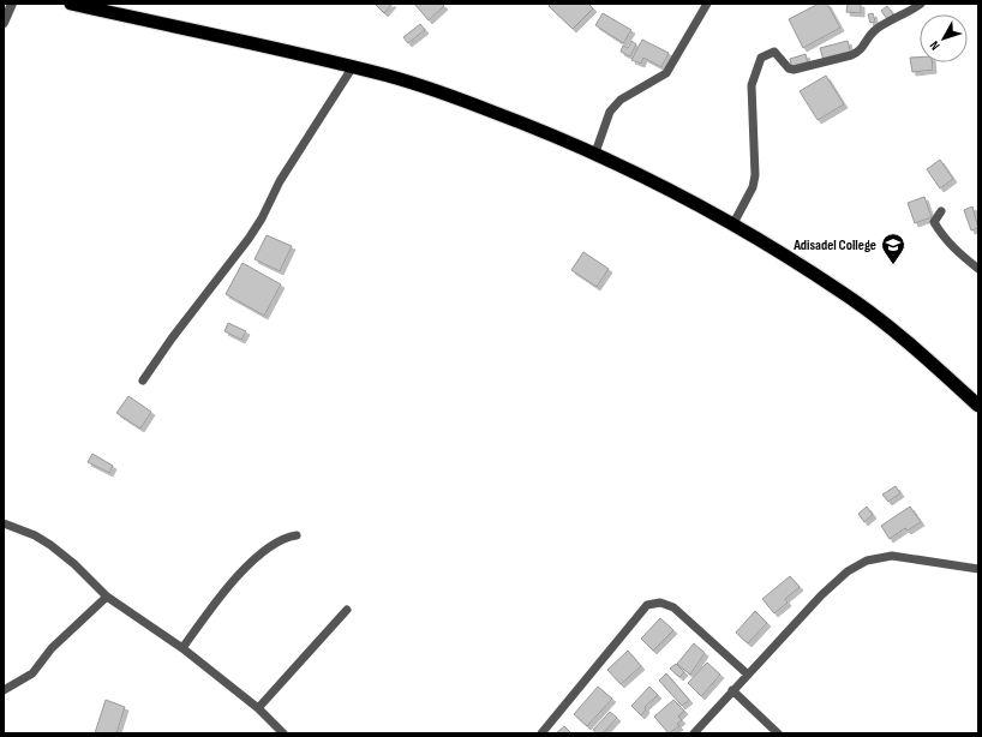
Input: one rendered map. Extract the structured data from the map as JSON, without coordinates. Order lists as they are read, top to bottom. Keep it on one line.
{"places":{"school or university":["Adisadel College"]},"north":"bottom left"}
